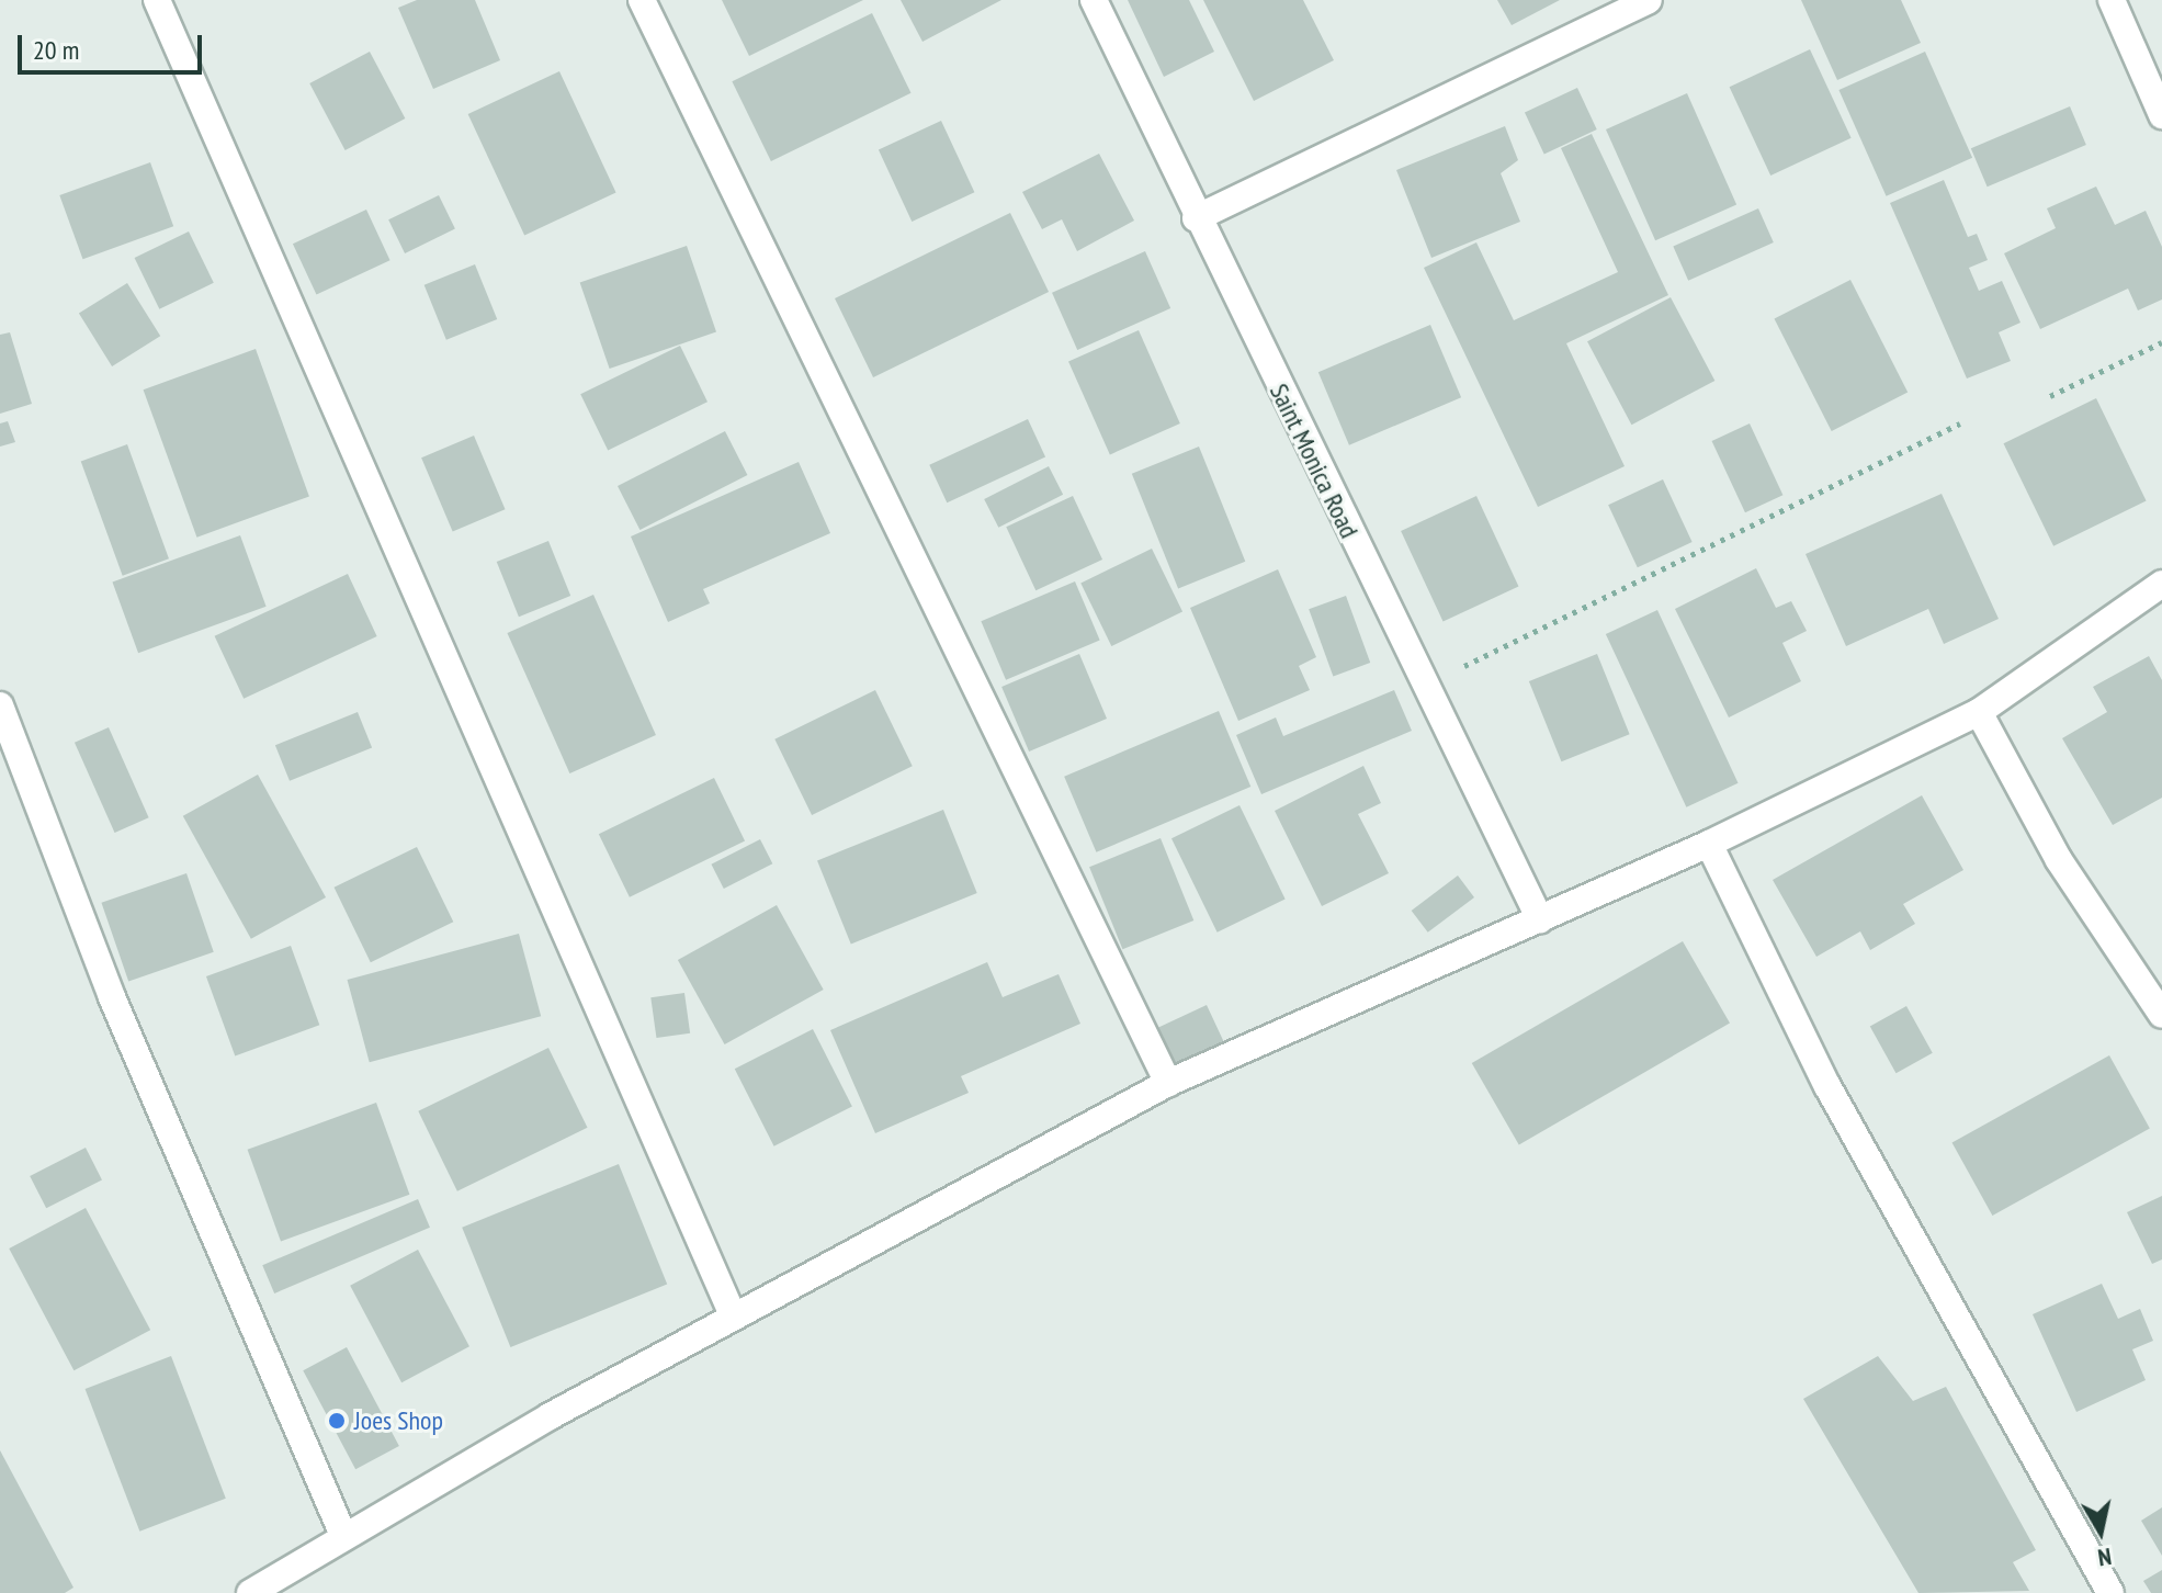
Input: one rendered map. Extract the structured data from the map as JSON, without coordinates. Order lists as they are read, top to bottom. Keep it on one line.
{"streets":{"street":["Saint Monica Road"]},"places":["Joes Shop"],"scale_bar":"20 m","north":"bottom"}
